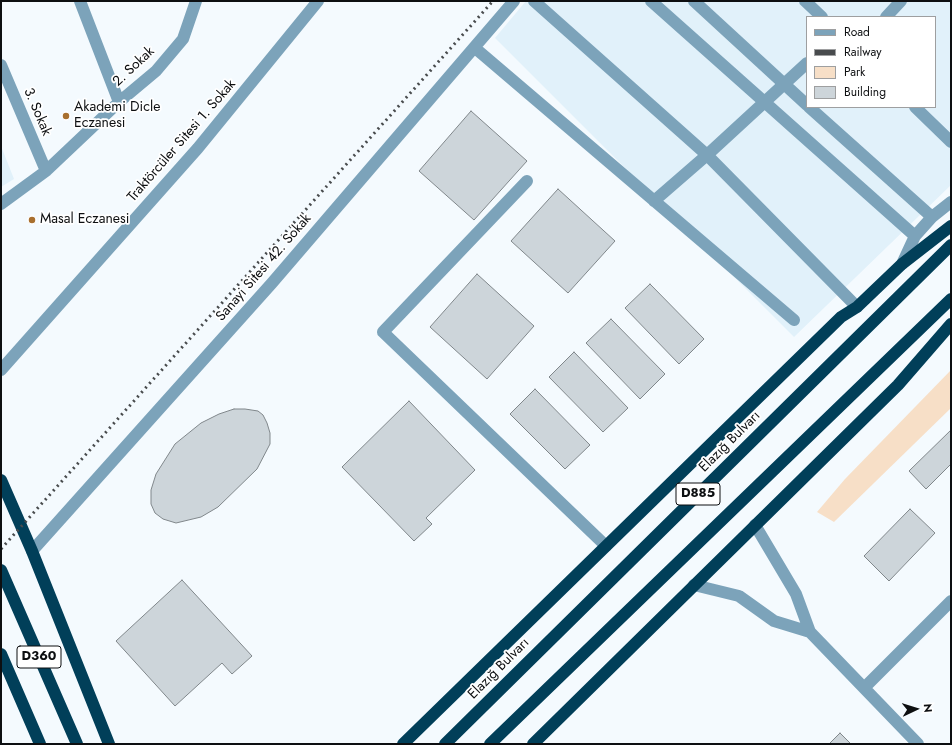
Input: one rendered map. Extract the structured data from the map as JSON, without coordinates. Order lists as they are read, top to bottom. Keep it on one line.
{"streets":{"highway":["Elazığ Bulvarı","D885","D360"],"street":["2. Sokak","3. Sokak","Traktörcüler Sitesi 1. Sokak","Sanayi Sitesi 42. Sokak"]},"crossings":[["2. Sokak","3. Sokak"]],"places":["Akademi Dicle Eczanesi","Masal Eczanesi"],"legend":["Road","Railway","Park","Building"],"north":"right"}
